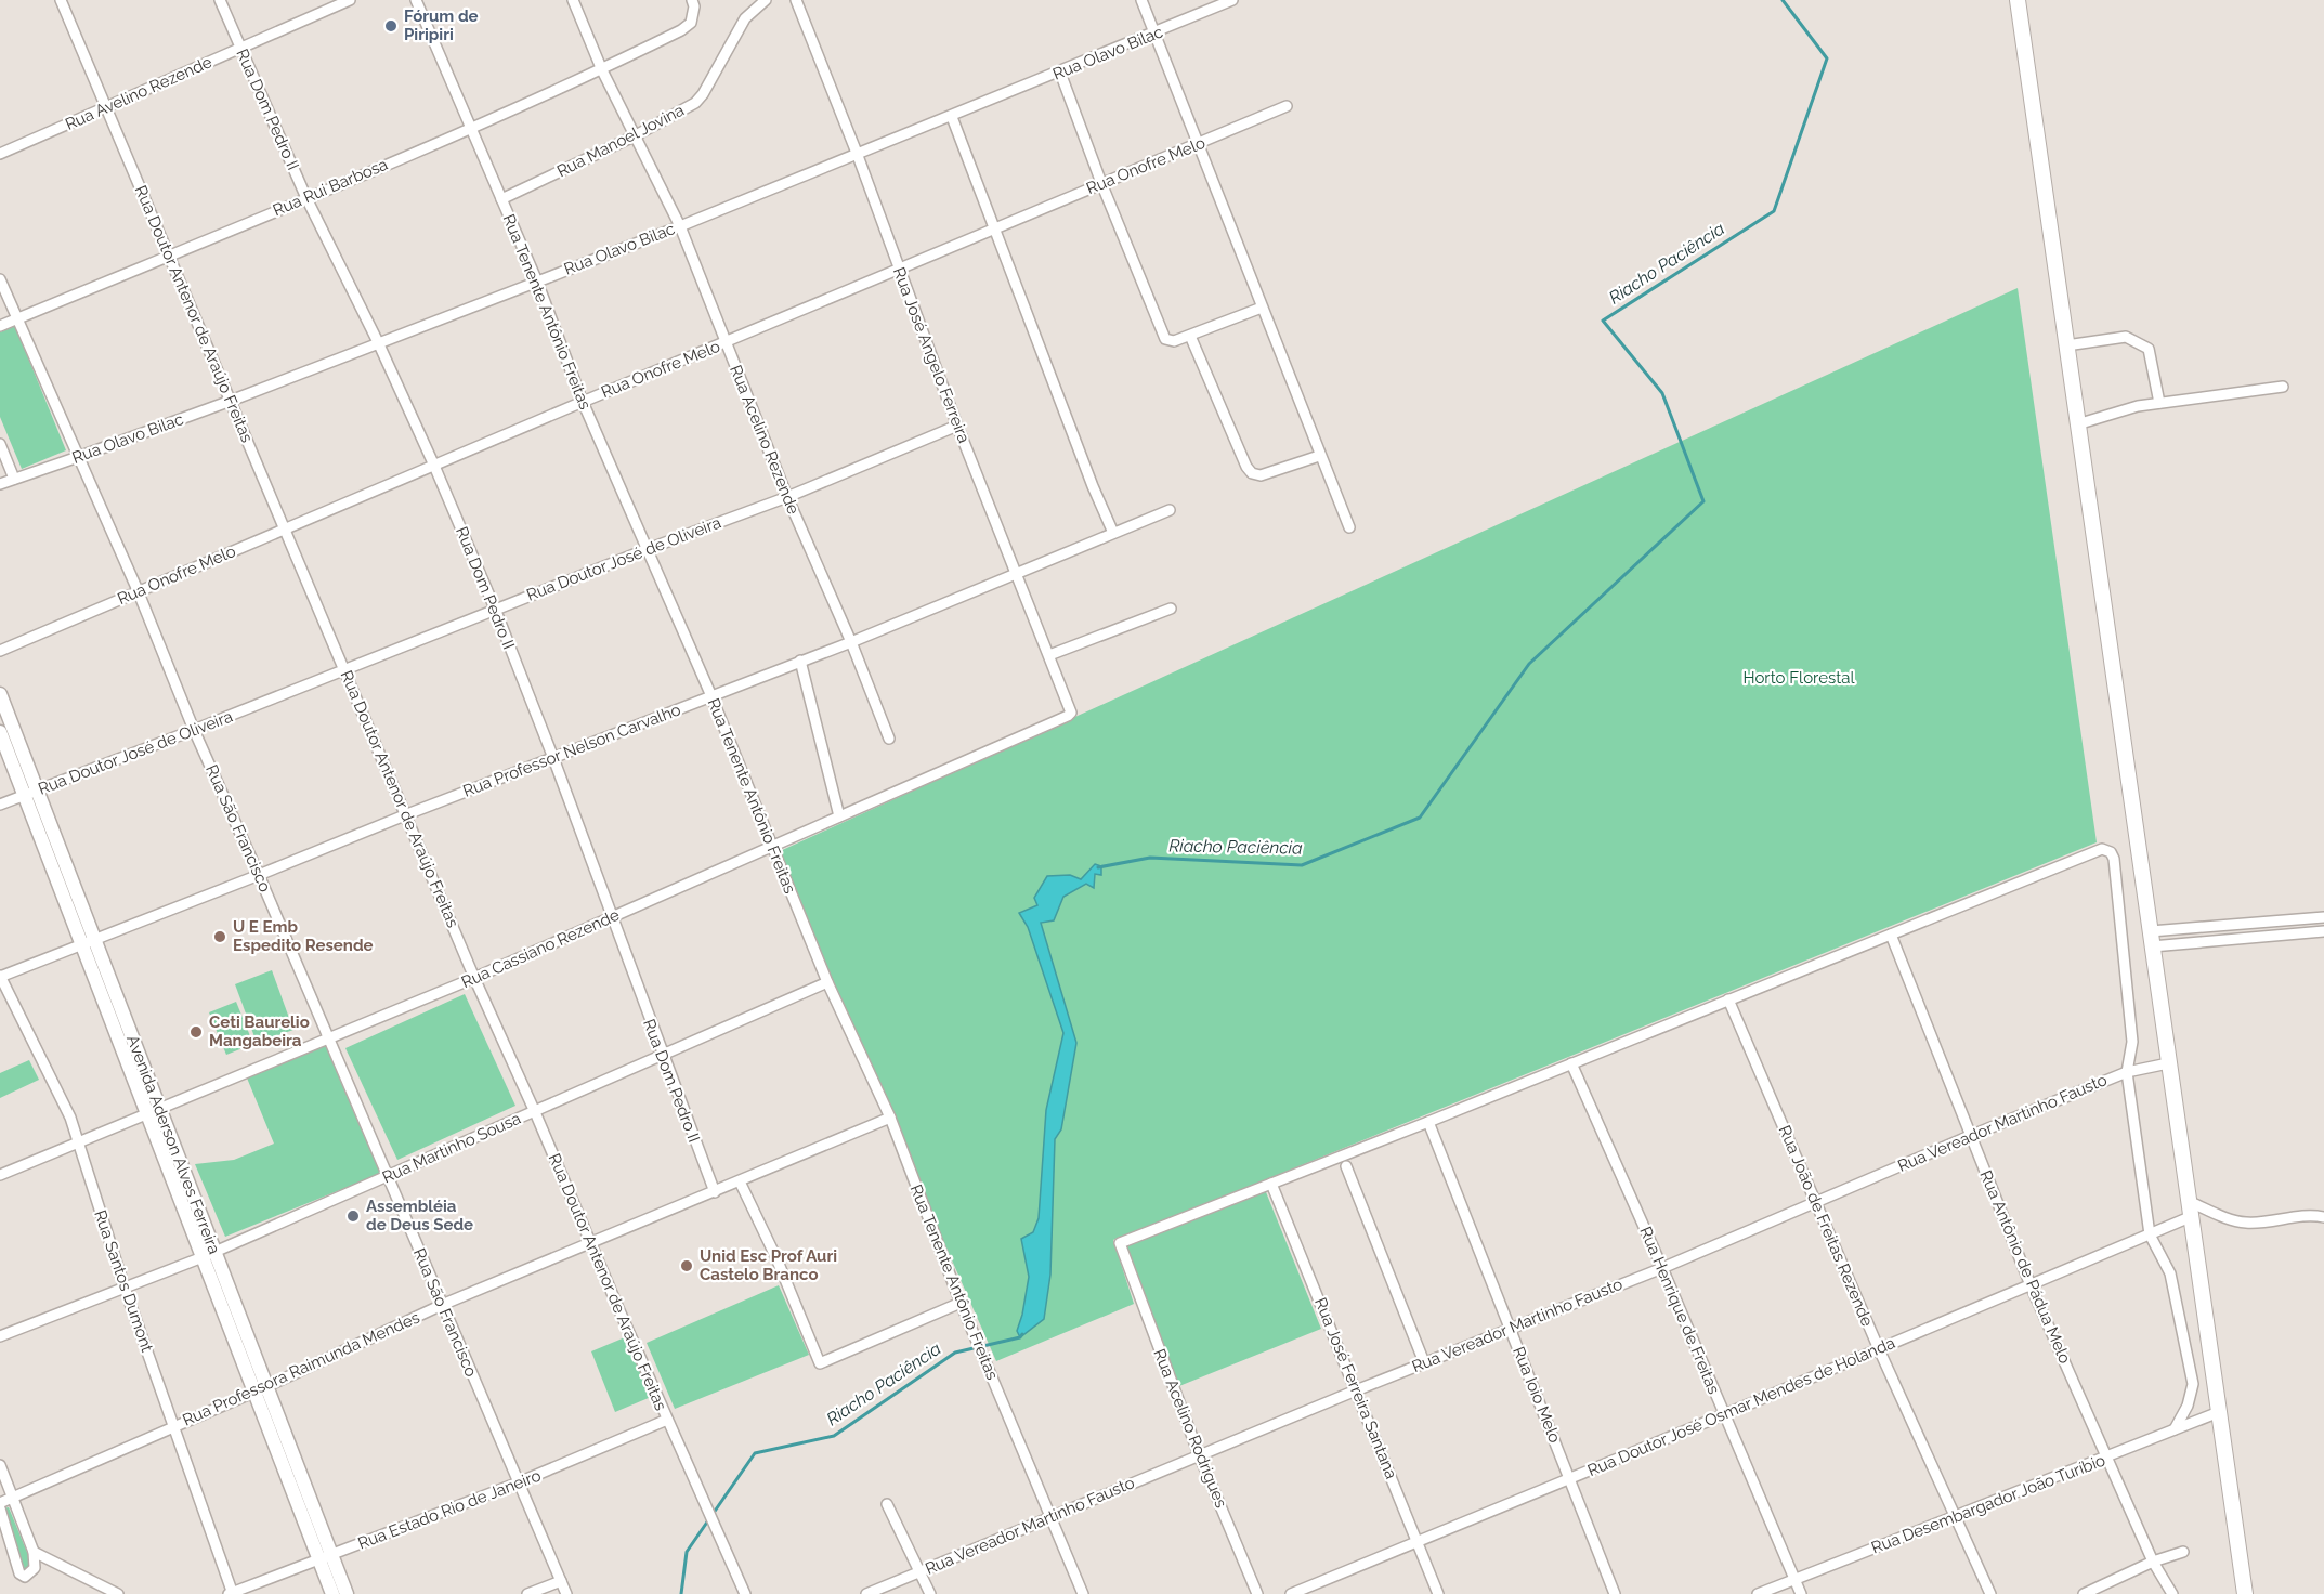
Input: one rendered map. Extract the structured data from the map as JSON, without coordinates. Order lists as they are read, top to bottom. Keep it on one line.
{"streets":{"main road":["Avenida Aderson Alves Ferreira"],"street":["Rua Olavo Bilac","Rua Avelino Rezende","Rua Dom Pedro II","Rua Manoel Jovina","Rua Onofre Melo","Rua Rui Barbosa","Rua Tenente Antônio Freitas","Rua Doutor Antenor de Araújo Freitas","Rua José Angelo Ferreira","Rua Acelino Rezende","Rua Doutor José de Oliveira","Rua Professor Nelson Carvalho","Rua São Francisco","Rua Cassiano Rezende","Rua Vereador Martinho Fausto","Rua Martinho Sousa","Rua João de Freitas Rezende","Rua Antônio de Pádua Melo","Rua Santos Dumont","Rua Henrique de Freitas","Rua Professora Raimunda Mendes","Rua José Ferreira Santana","Rua Ioio Melo","Rua Doutor José Osmar Mendes de Holanda","Rua Acelino Rodrigues","Rua Desembargador João Turíbio","Rua Estado Rio de Janeiro"]},"crossings":[["Rua Olavo Bilac","Rua Dom Pedro II"],["Rua Olavo Bilac","Rua Tenente Antônio Freitas"],["Rua Olavo Bilac","Rua Doutor Antenor de Araújo Freitas"],["Rua Olavo Bilac","Rua José Angelo Ferreira"],["Rua Olavo Bilac","Rua Acelino Rezende"],["Rua Olavo Bilac","Rua São Francisco"],["Rua Avelino Rezende","Rua Dom Pedro II"],["Rua Avelino Rezende","Rua Doutor Antenor de Araújo Freitas"],["Rua Dom Pedro II","Rua Onofre Melo"],["Rua Dom Pedro II","Rua Rui Barbosa"],["Rua Dom Pedro II","Rua Doutor José de Oliveira"],["Rua Dom Pedro II","Rua Professor Nelson Carvalho"],["Rua Dom Pedro II","Rua Cassiano Rezende"],["Rua Dom Pedro II","Rua Martinho Sousa"],["Rua Dom Pedro II","Rua Professora Raimunda Mendes"],["Rua Manoel Jovina","Rua Tenente Antônio Freitas"],["Rua Manoel Jovina","Rua Acelino Rezende"],["Rua Onofre Melo","Rua Tenente Antônio Freitas"],["Rua Onofre Melo","Rua Doutor Antenor de Araújo Freitas"],["Rua Onofre Melo","Rua José Angelo Ferreira"],["Rua Onofre Melo","Rua Acelino Rezende"],["Rua Onofre Melo","Rua São Francisco"],["Rua Rui Barbosa","Rua Tenente Antônio Freitas"],["Rua Rui Barbosa","Rua Doutor Antenor de Araújo Freitas"],["Rua Rui Barbosa","Rua Acelino Rezende"],["Rua Rui Barbosa","Rua São Francisco"],["Rua Tenente Antônio Freitas","Rua Doutor José de Oliveira"],["Rua Tenente Antônio Freitas","Rua Professor Nelson Carvalho"],["Rua Tenente Antônio Freitas","Rua Cassiano Rezende"],["Rua Tenente Antônio Freitas","Rua Vereador Martinho Fausto"],["Rua Tenente Antônio Freitas","Rua Martinho Sousa"],["Rua Tenente Antônio Freitas","Rua Professora Raimunda Mendes"],["Rua Doutor Antenor de Araújo Freitas","Rua Doutor José de Oliveira"],["Rua Doutor Antenor de Araújo Freitas","Rua Professor Nelson Carvalho"],["Rua Doutor Antenor de Araújo Freitas","Rua Cassiano Rezende"],["Rua Doutor Antenor de Araújo Freitas","Rua Martinho Sousa"],["Rua Doutor Antenor de Araújo Freitas","Rua Professora Raimunda Mendes"],["Rua Doutor Antenor de Araújo Freitas","Rua Estado Rio de Janeiro"],["Rua José Angelo Ferreira","Rua Doutor José de Oliveira"],["Rua José Angelo Ferreira","Rua Professor Nelson Carvalho"],["Rua José Angelo Ferreira","Rua Cassiano Rezende"],["Rua Acelino Rezende","Rua Doutor José de Oliveira"],["Rua Acelino Rezende","Rua Professor Nelson Carvalho"],["Rua Doutor José de Oliveira","Rua São Francisco"],["Rua Doutor José de Oliveira","Avenida Aderson Alves Ferreira"],["Rua Professor Nelson Carvalho","Rua São Francisco"],["Rua Professor Nelson Carvalho","Avenida Aderson Alves Ferreira"],["Rua Professor Nelson Carvalho","Rua Santos Dumont"],["Rua São Francisco","Rua Cassiano Rezende"],["Rua São Francisco","Rua Martinho Sousa"],["Rua São Francisco","Rua Professora Raimunda Mendes"],["Rua São Francisco","Rua Estado Rio de Janeiro"],["Rua Cassiano Rezende","Avenida Aderson Alves Ferreira"],["Rua Cassiano Rezende","Rua Santos Dumont"],["Rua Vereador Martinho Fausto","Rua João de Freitas Rezende"],["Rua Vereador Martinho Fausto","Rua Antônio de Pádua Melo"],["Rua Vereador Martinho Fausto","Rua Henrique de Freitas"],["Rua Vereador Martinho Fausto","Rua José Ferreira Santana"],["Rua Vereador Martinho Fausto","Rua Ioio Melo"],["Rua Vereador Martinho Fausto","Rua Acelino Rodrigues"],["Avenida Aderson Alves Ferreira","Rua Martinho Sousa"],["Avenida Aderson Alves Ferreira","Rua Professora Raimunda Mendes"],["Avenida Aderson Alves Ferreira","Rua Estado Rio de Janeiro"],["Rua Martinho Sousa","Rua Santos Dumont"],["Rua João de Freitas Rezende","Rua Doutor José Osmar Mendes de Holanda"],["Rua João de Freitas Rezende","Rua Desembargador João Turíbio"],["Rua Antônio de Pádua Melo","Rua Doutor José Osmar Mendes de Holanda"],["Rua Antônio de Pádua Melo","Rua Desembargador João Turíbio"],["Rua Santos Dumont","Rua Professora Raimunda Mendes"],["Rua Santos Dumont","Rua Estado Rio de Janeiro"],["Rua Henrique de Freitas","Rua Doutor José Osmar Mendes de Holanda"],["Rua Henrique de Freitas","Rua Desembargador João Turíbio"],["Rua José Ferreira Santana","Rua Doutor José Osmar Mendes de Holanda"],["Rua José Ferreira Santana","Rua Acelino Rodrigues"],["Rua Ioio Melo","Rua Doutor José Osmar Mendes de Holanda"]],"water":["Riacho Paciência"],"parks":["Horto Florestal"],"places":["Fórum de Piripiri","U E Emb Espedito Resende","Ceti Baurelio Mangabeira","Assembléia de Deus Sede","Unid Esc Prof Auri Castelo Branco"]}
